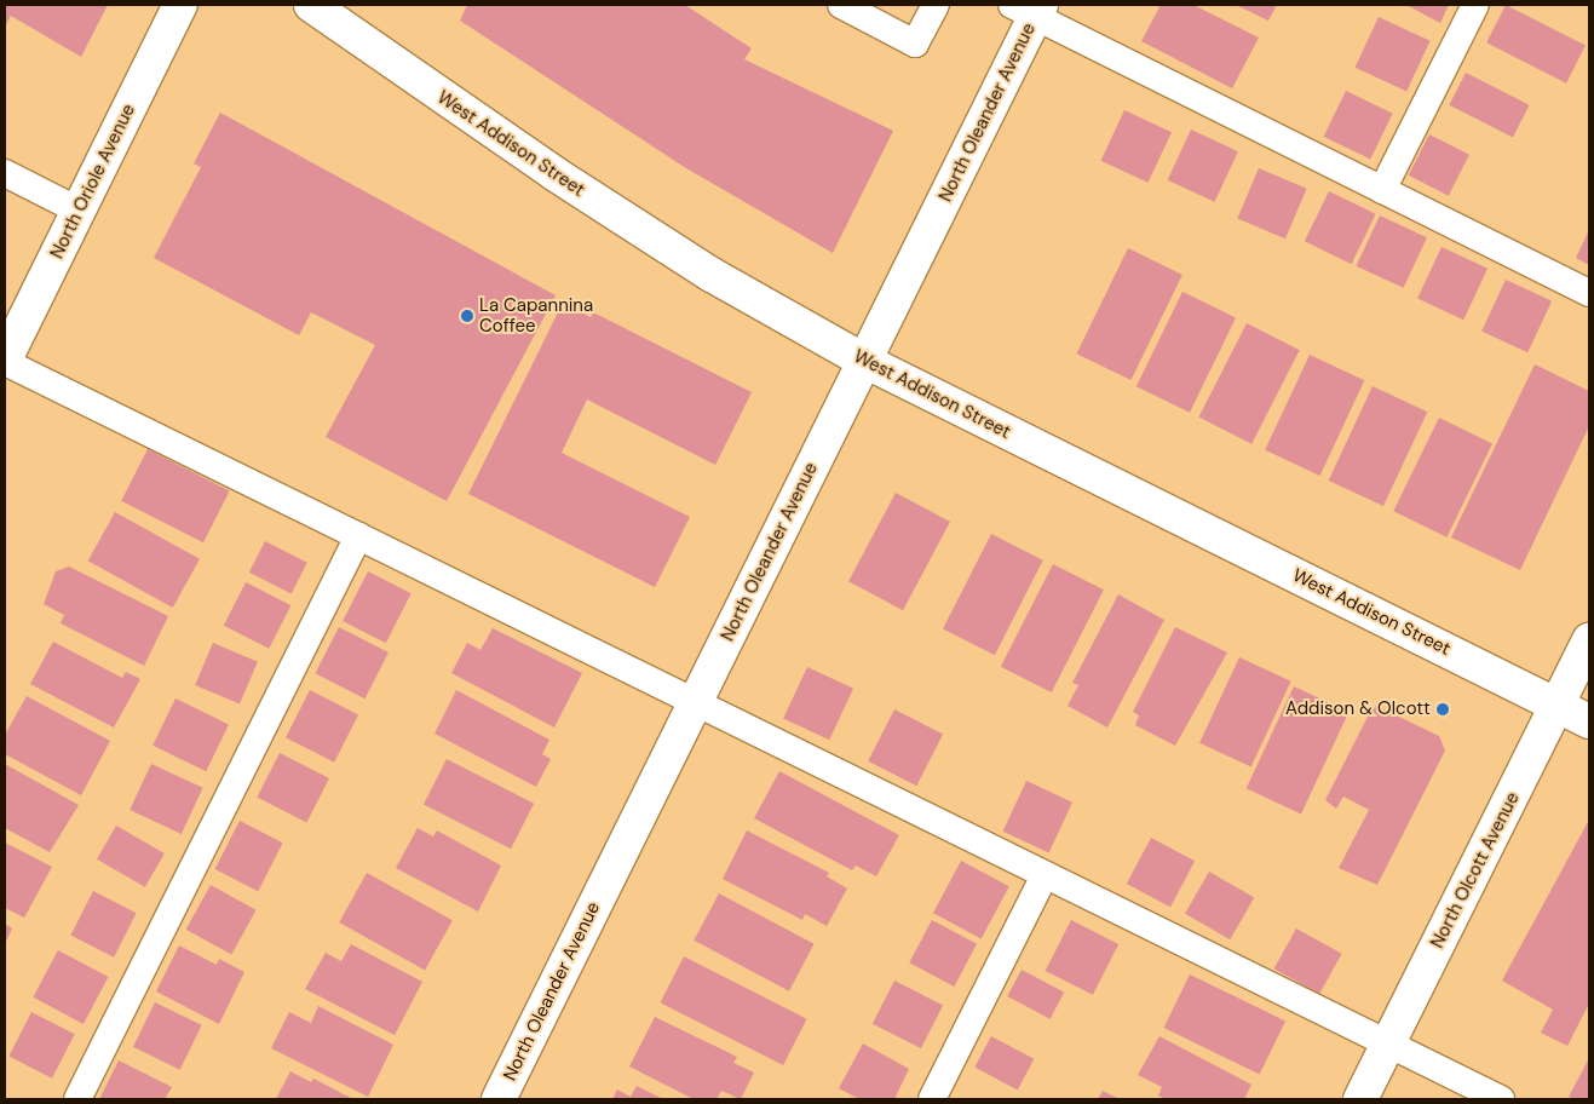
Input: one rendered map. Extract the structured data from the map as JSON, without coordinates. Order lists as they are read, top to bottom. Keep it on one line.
{"streets":{"street":["North Oleander Avenue","West Addison Street","North Oriole Avenue","North Olcott Avenue"]},"crossings":[["North Oleander Avenue","West Addison Street"],["West Addison Street","North Olcott Avenue"]],"places":["La Capannina Coffee","Addison & Olcott"]}
